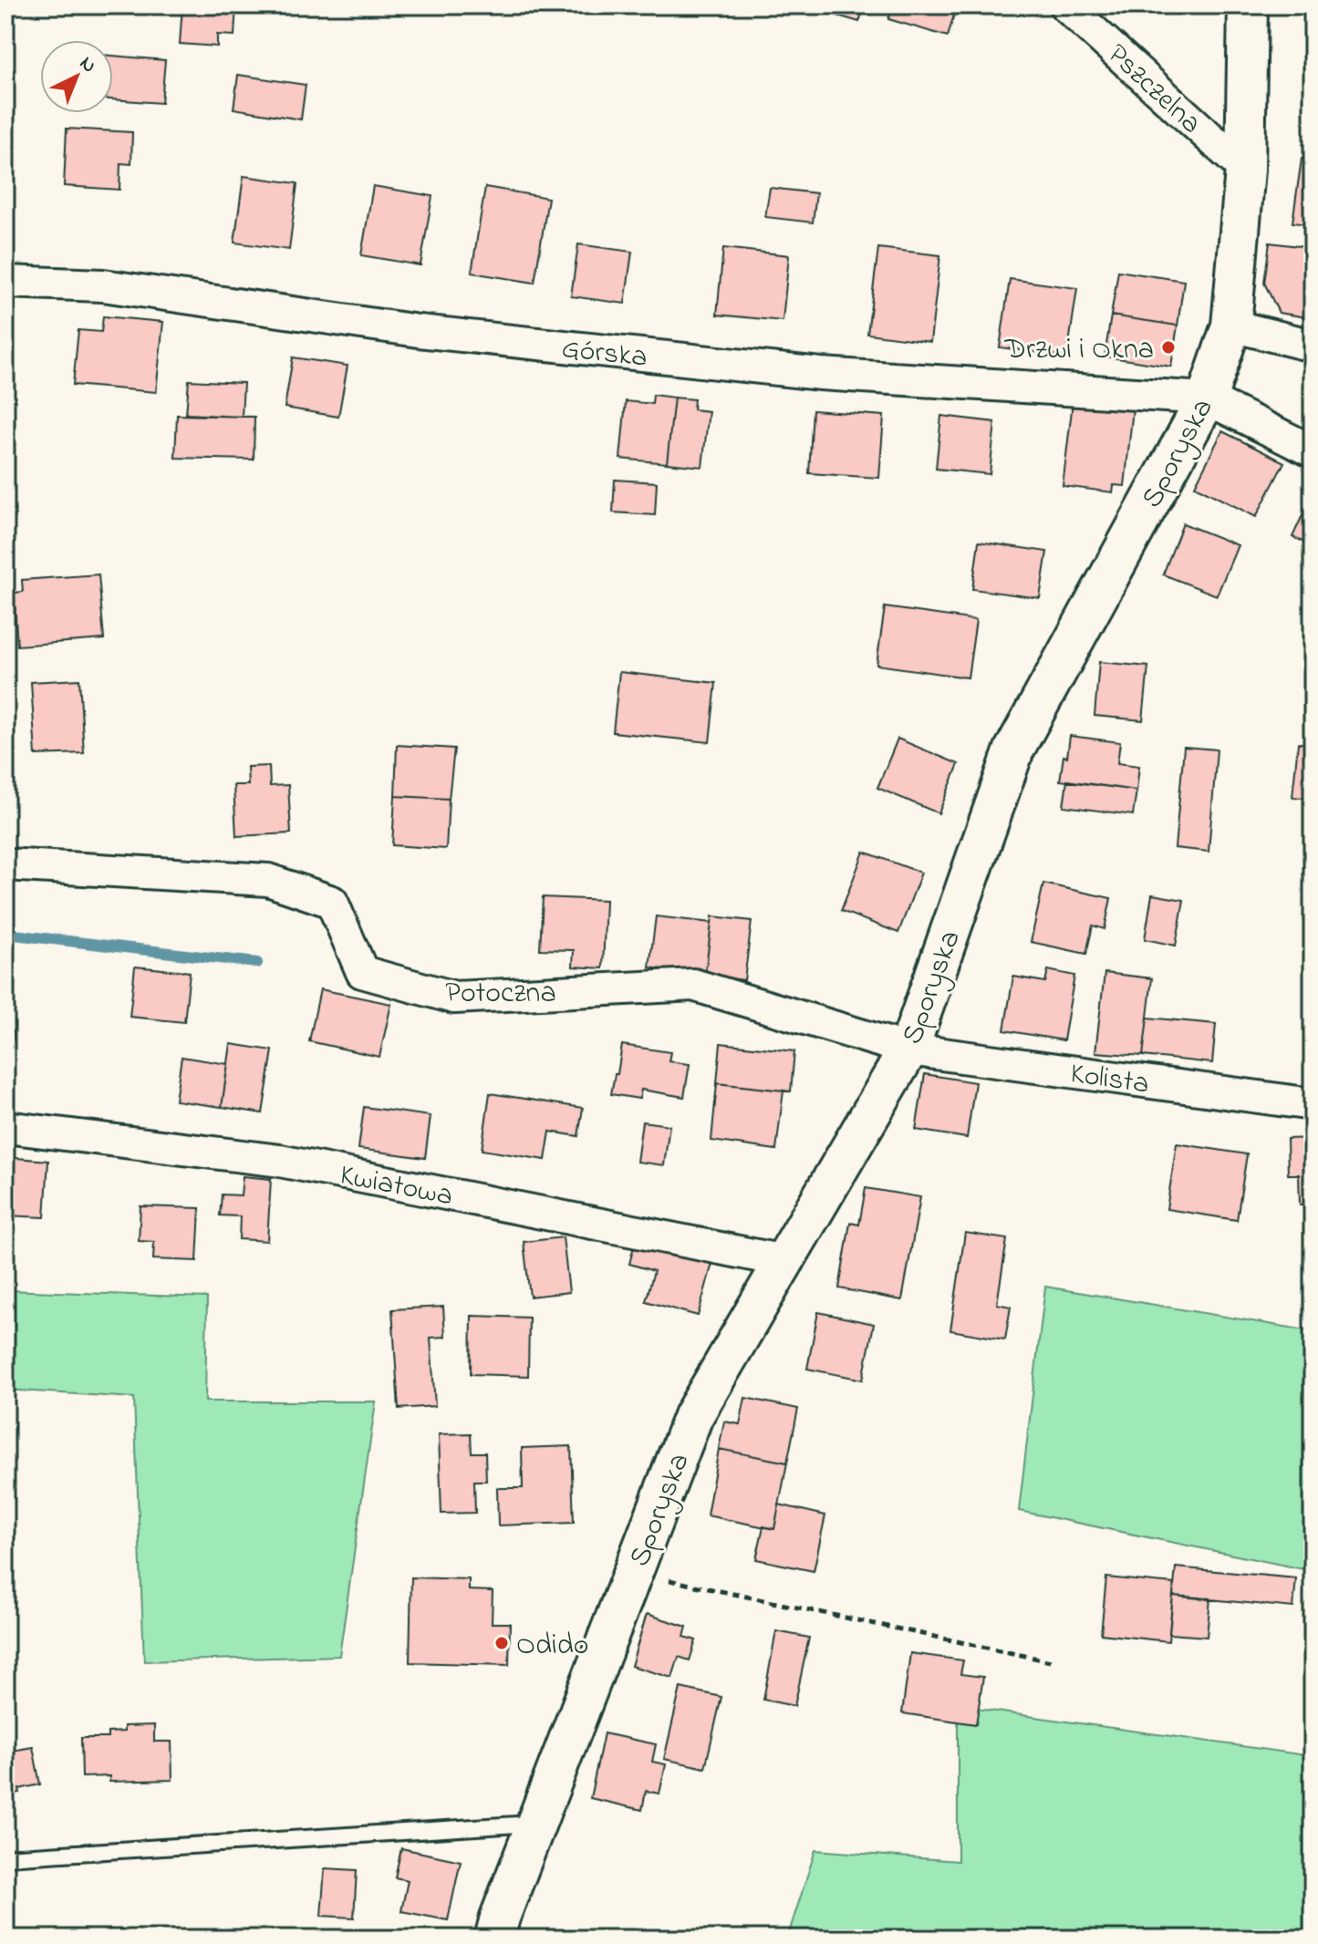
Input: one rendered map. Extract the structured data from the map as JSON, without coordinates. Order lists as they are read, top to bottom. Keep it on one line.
{"streets":{"street":["Pszczelna","Górska","Sporyska","Potoczna","Kolista","Kwiatowa"]},"crossings":[["Pszczelna","Sporyska"],["Górska","Sporyska"],["Sporyska","Potoczna"],["Sporyska","Kolista"],["Sporyska","Kwiatowa"],["Potoczna","Kolista"]],"places":["Drzwi i Okna","Odido"],"north":"top right"}
